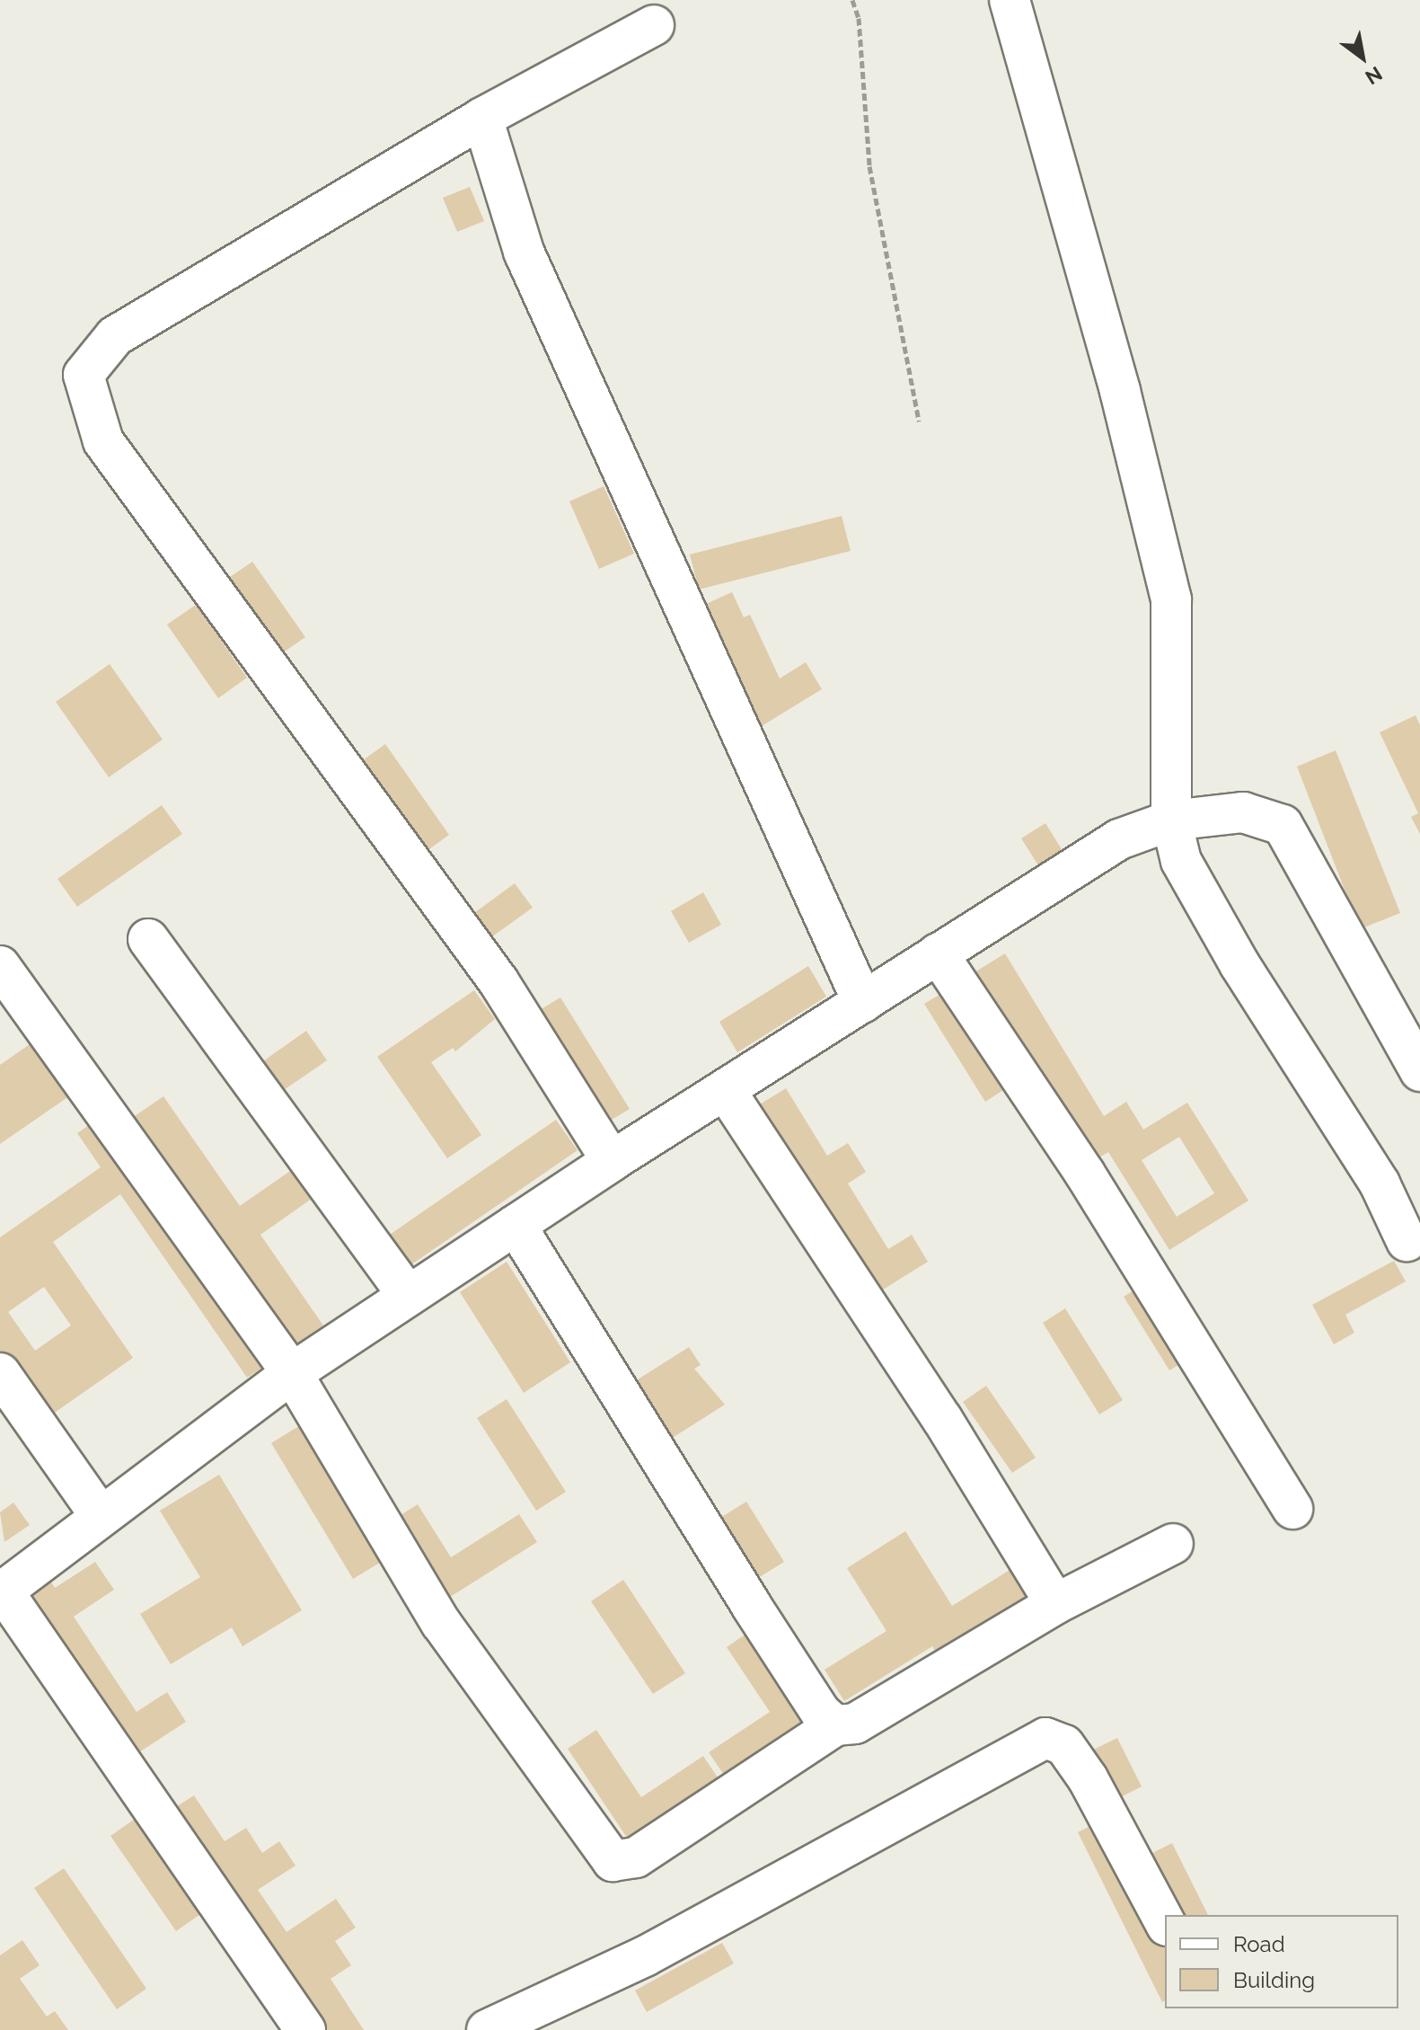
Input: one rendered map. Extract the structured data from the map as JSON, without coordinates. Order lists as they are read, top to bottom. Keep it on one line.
{"legend":["Road","Building"],"north":"bottom right"}
